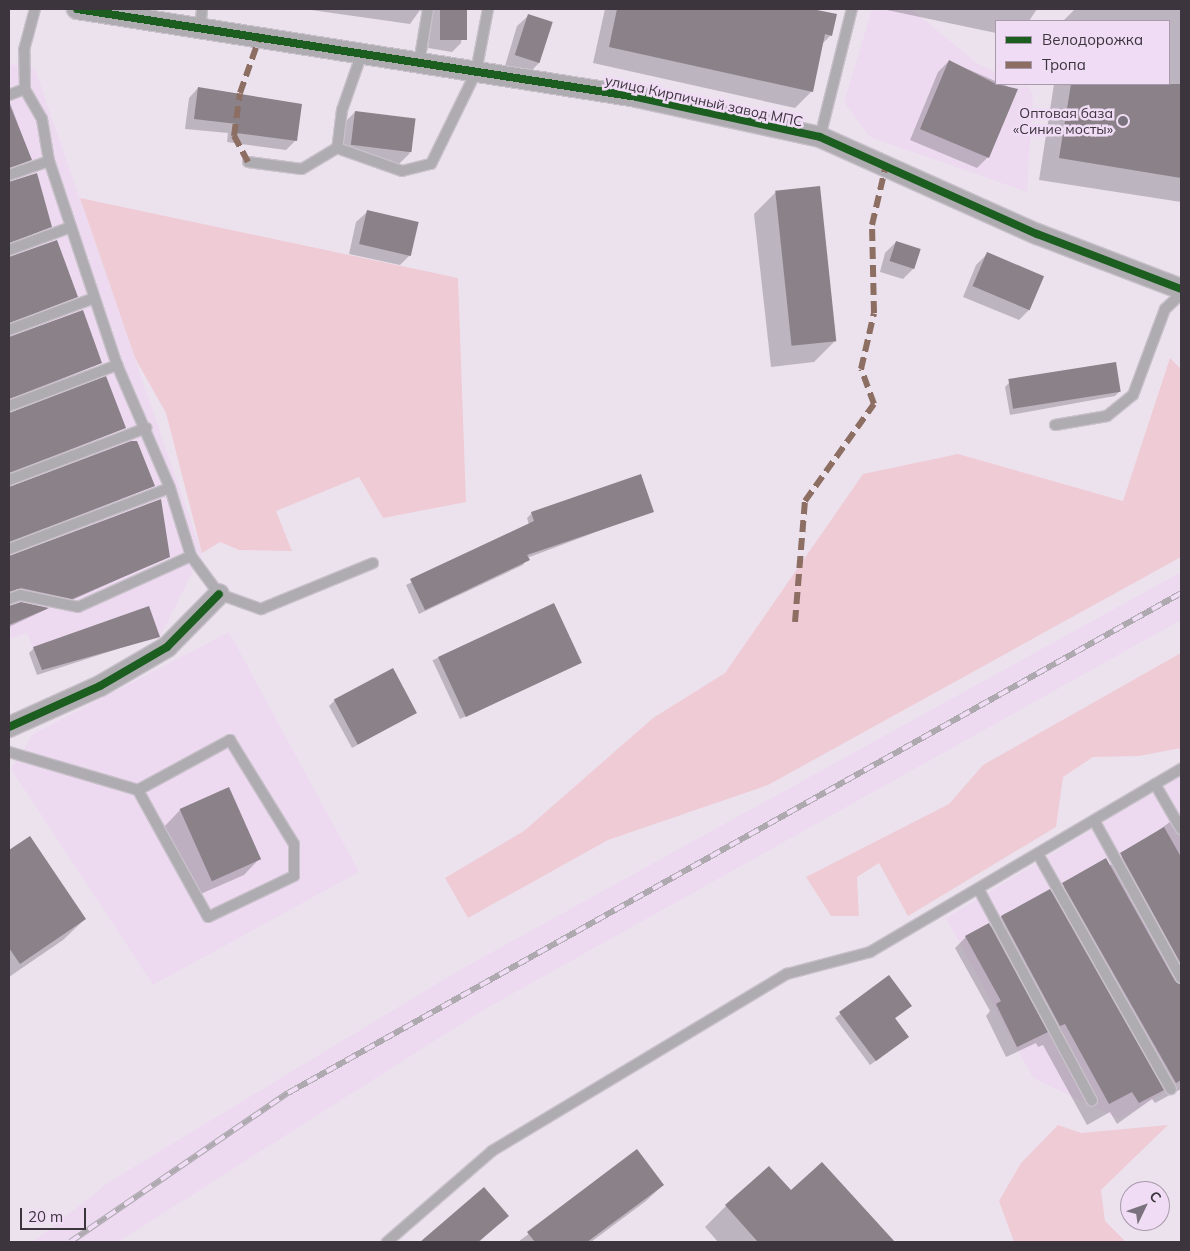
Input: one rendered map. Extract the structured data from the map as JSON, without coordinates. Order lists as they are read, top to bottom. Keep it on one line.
{"streets":{"street":["улица Кирпичный завод МПС"]},"places":["Оптовая база «Синие мосты»"],"legend":["Велодорожка","Тропа"],"scale_bar":"20 m","north":"top right"}
